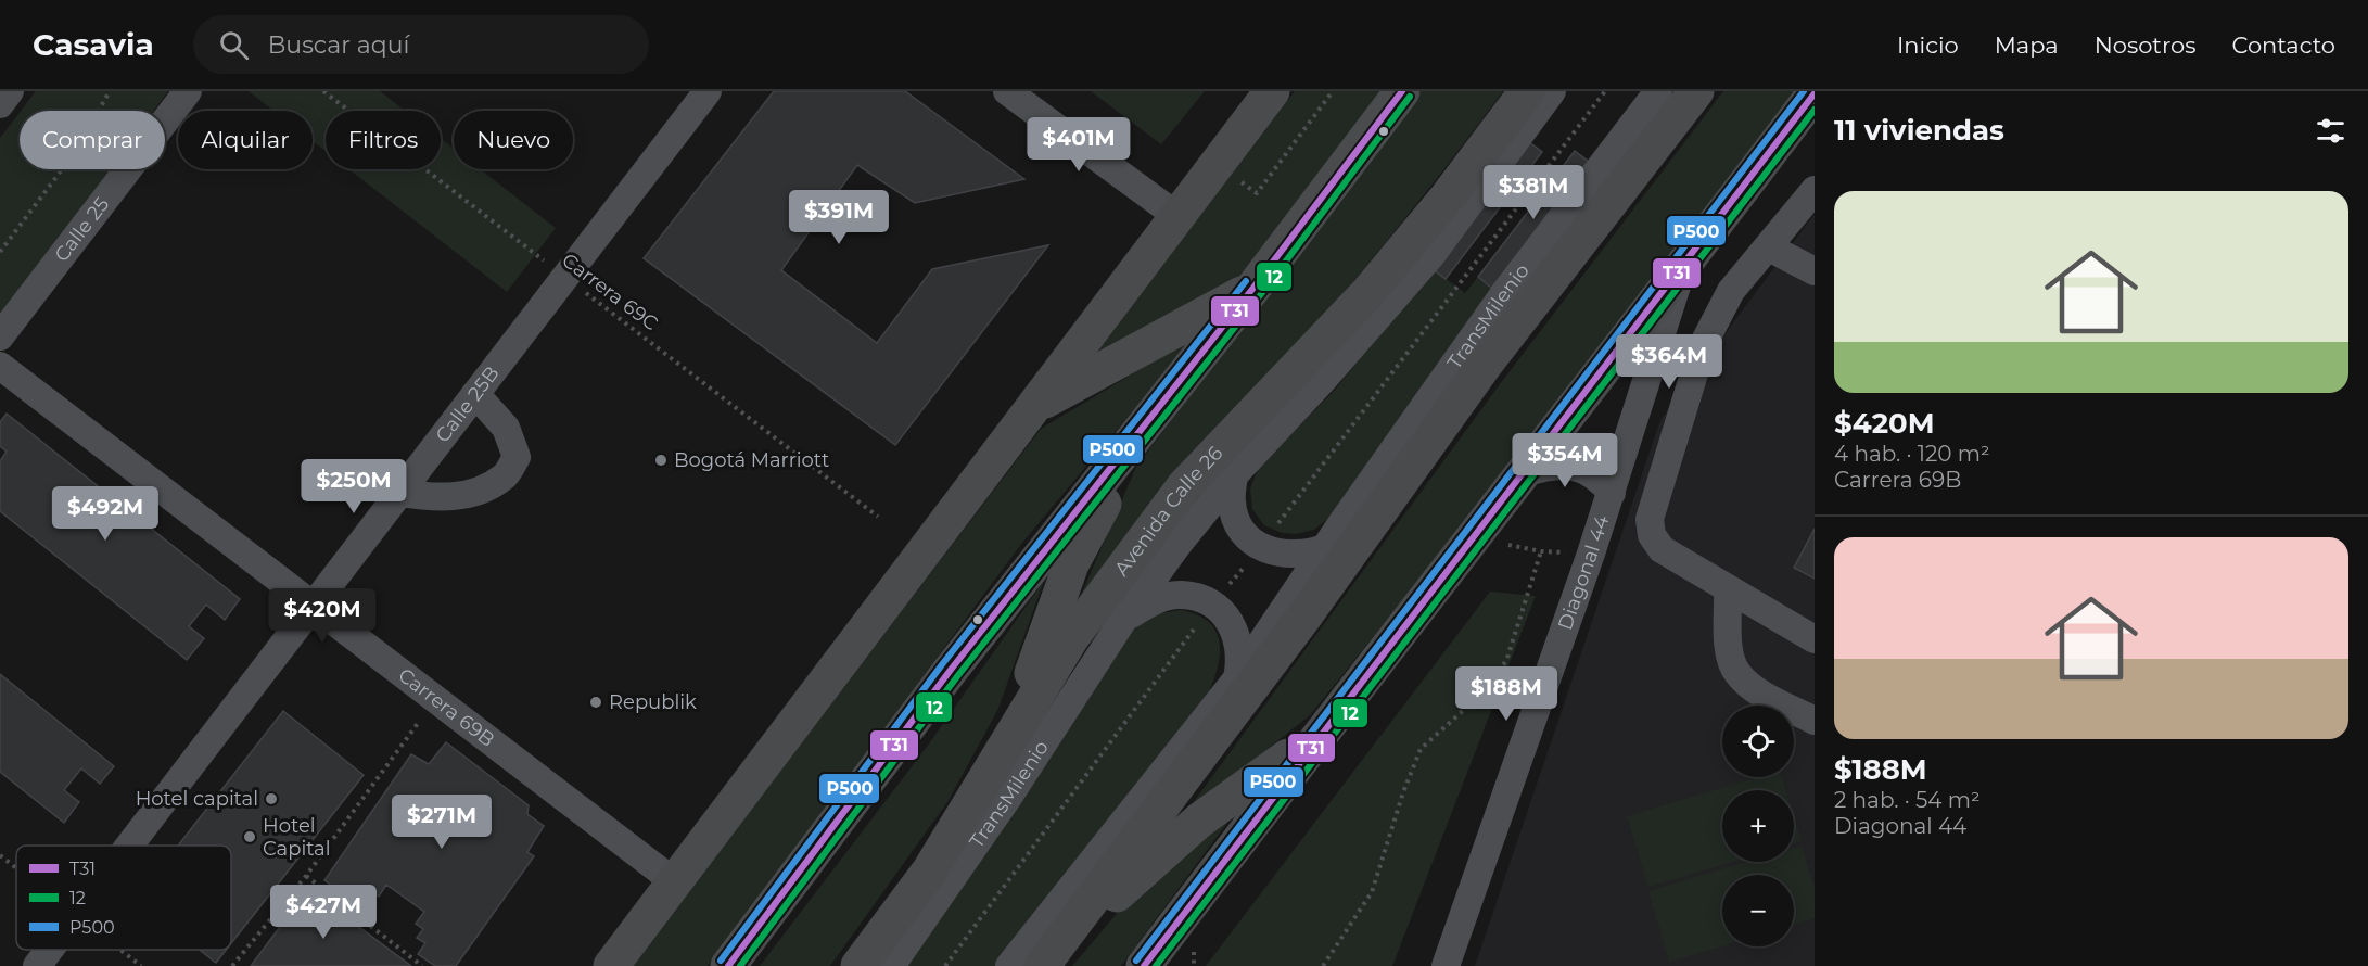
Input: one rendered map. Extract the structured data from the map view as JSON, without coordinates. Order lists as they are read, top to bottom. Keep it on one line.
{"streets":{"main road":["Avenida Calle 26"],"street":["Calle 25","TransMilenio","Calle 25B","Diagonal 44","Carrera 69B"],"path":["Carrera 69C"]},"crossings":[["Carrera 69C","Calle 25B"],["Calle 25B","Carrera 69B"]],"places":["Bogotá Marriott","Republik","Hotel capital","Hotel Capital"],"lines":["transit line T31","transit line P500","transit line 12"],"legend":["T31","12","P500"],"page":{"header":"Casavia","search":"Buscar aquí","nav":["Inicio","Mapa","Nosotros","Contacto"],"heading":"11 viviendas","chip":["Comprar","Alquilar","Filtros","Nuevo"],"price":["$401M","$381M","$391M","$364M","$354M","$250M","$492M","$420M","$188M","$271M","$427M"],"list":[{"name":"$420M","note":"4 hab. · 120 m² · Carrera 69B"},{"name":"$188M","note":"2 hab. · 54 m² · Diagonal 44"}],"map_buttons":["+","−"]}}
